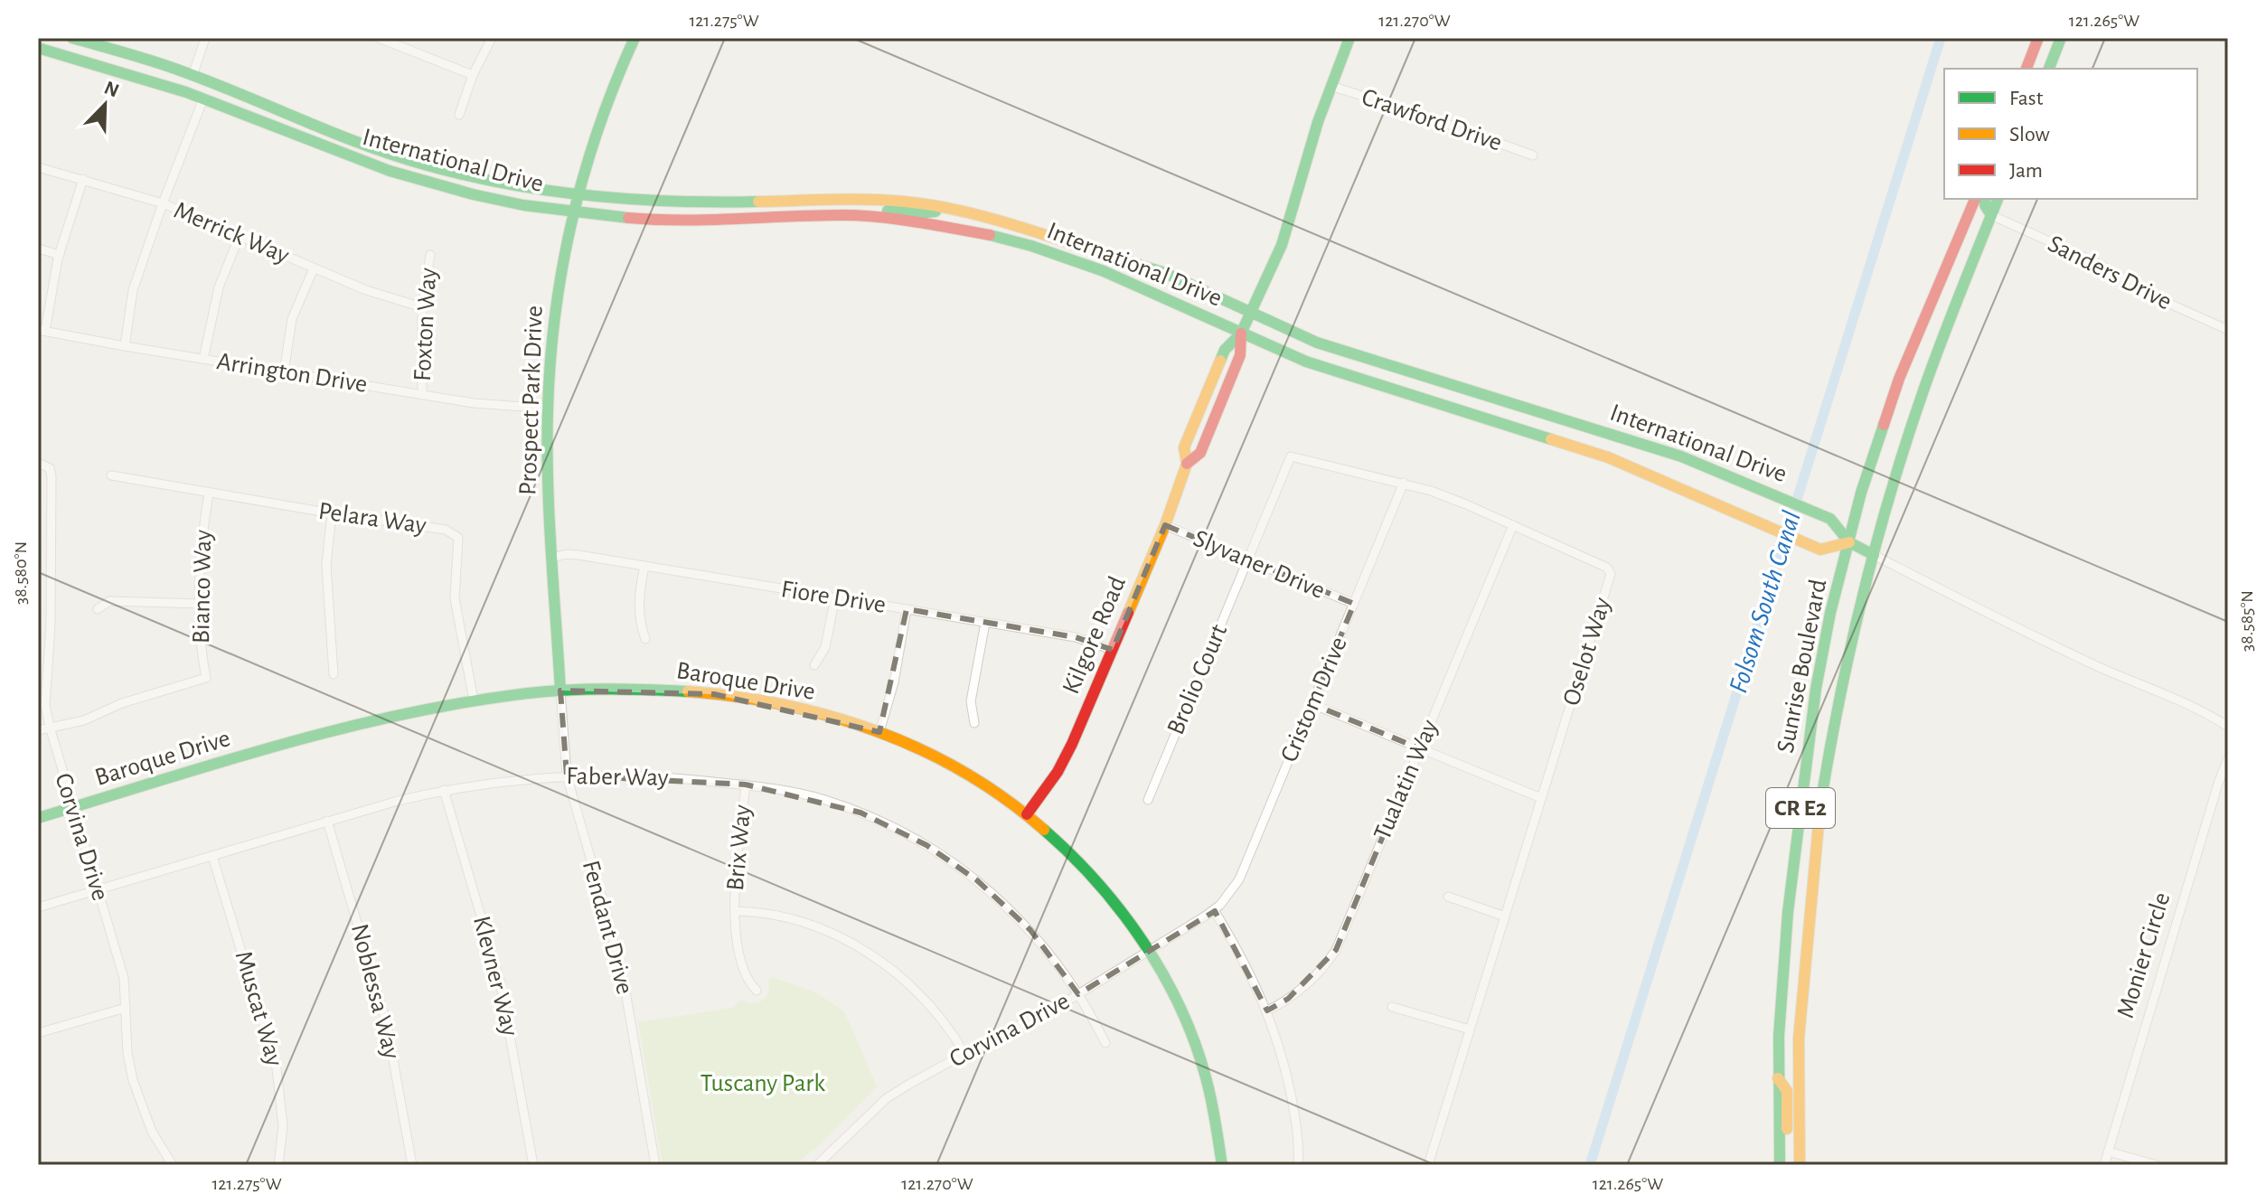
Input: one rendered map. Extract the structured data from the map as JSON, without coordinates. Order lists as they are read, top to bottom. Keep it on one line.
{"streets":{"main road":["International Drive","Prospect Park Drive","Kilgore Road","Sunrise Boulevard","Baroque Drive","CR E2"],"street":["Crawford Drive","Merrick Way","Sanders Drive","Foxton Way","Arrington Drive","Pelara Way","Slyvaner Drive","Bianco Way","Fiore Drive","Oselot Way","Brolio Court","Cristom Drive","Faber Way","Tualatin Way","Corvina Drive","Brix Way","Fendant Drive","Monier Circle","Klevner Way","Noblessa Way","Muscat Way"]},"crossings":[["Crawford Drive","Kilgore Road"],["International Drive","Prospect Park Drive"],["International Drive","Kilgore Road"],["International Drive","Sunrise Boulevard"],["Merrick Way","Foxton Way"],["Sanders Drive","Sunrise Boulevard"],["Foxton Way","Arrington Drive"],["Arrington Drive","Prospect Park Drive"],["Prospect Park Drive","Fiore Drive"],["Prospect Park Drive","Baroque Drive"],["Prospect Park Drive","Fendant Drive"],["Pelara Way","Bianco Way"],["Pelara Way","Baroque Drive"],["Slyvaner Drive","Kilgore Road"],["Slyvaner Drive","Oselot Way"],["Slyvaner Drive","Brolio Court"],["Slyvaner Drive","Cristom Drive"],["Bianco Way","Corvina Drive"],["Fiore Drive","Kilgore Road"],["Kilgore Road","Baroque Drive"],["Oselot Way","Brolio Court"],["Oselot Way","Cristom Drive"],["Oselot Way","Tualatin Way"],["Baroque Drive","Corvina Drive"],["Baroque Drive","Fendant Drive"],["Cristom Drive","Corvina Drive"],["Faber Way","Corvina Drive"],["Faber Way","Brix Way"],["Faber Way","Fendant Drive"],["Faber Way","Klevner Way"],["Faber Way","Noblessa Way"],["Faber Way","Muscat Way"]],"water":["Folsom South Canal"],"parks":["Tuscany Park"],"legend":["Fast","Slow","Jam"],"north":"top right","coordinates":["121.275°W","121.270°W","121.265°W","38.580°N","38.585°N"]}
